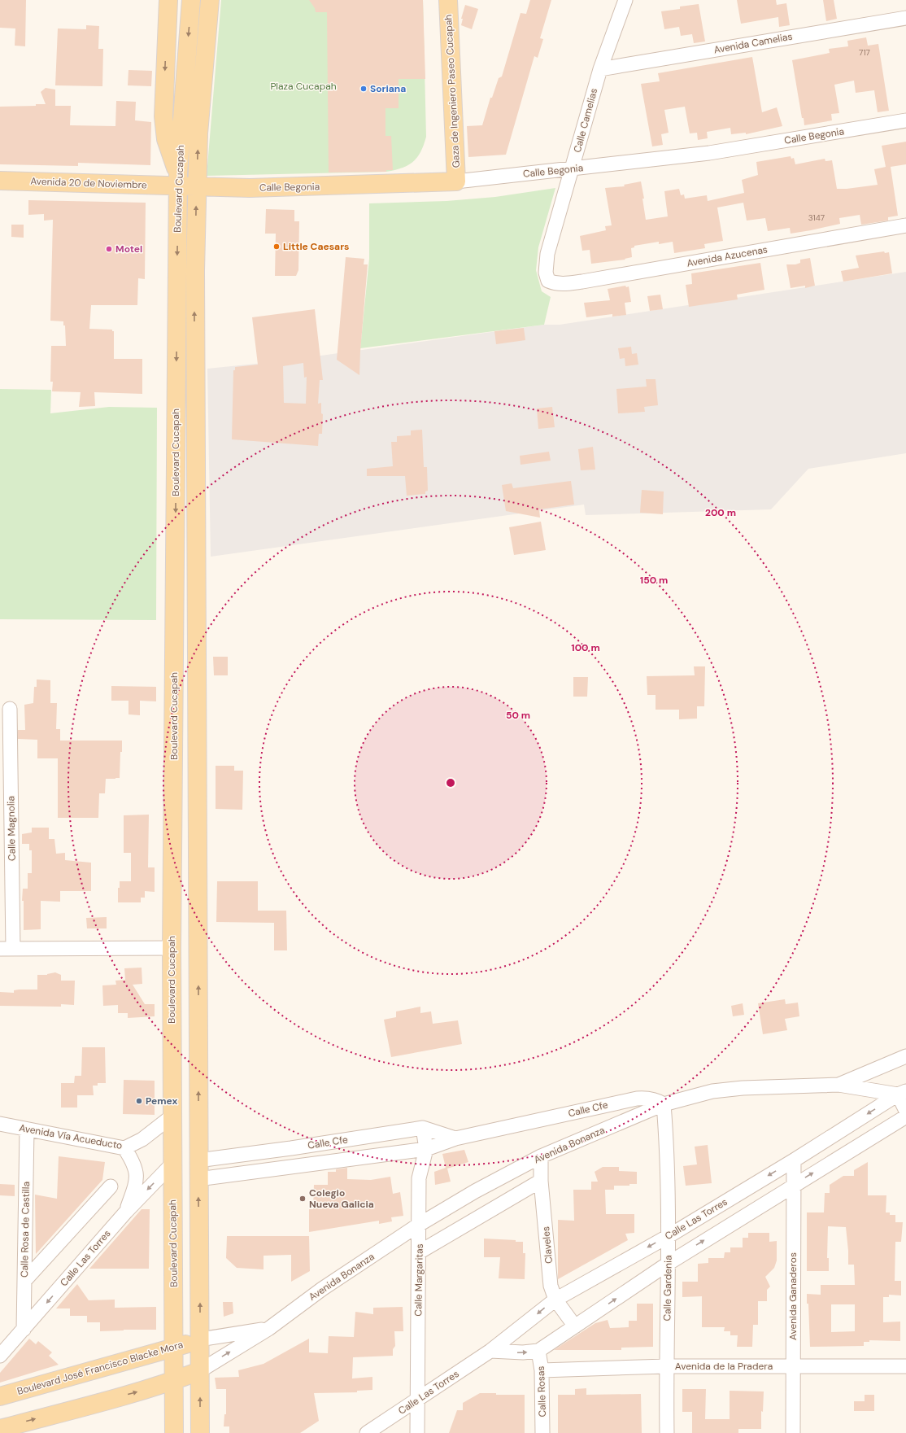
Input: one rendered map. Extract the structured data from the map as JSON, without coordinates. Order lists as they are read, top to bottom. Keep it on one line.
{"streets":{"main road":["Gaza de Ingeniero Paseo Cucapah","Calle Begonia","Avenida 20 de Noviembre","Boulevard Cucapah","Boulevard José Francisco Blacke Mora"],"street":["Avenida Camelias","Calle Camelias","Avenida Azucenas","Calle Magnolia","Calle Cfe","Avenida Vía Acueducto","Avenida Bonanza","Calle Las Torres","Calle Rosa de Castilla","Claveles","Calle Margaritas","Calle Gardenia","Avenida Ganaderos","Avenida de la Pradera","Calle Rosas"]},"crossings":[["Avenida Camelias","Calle Camelias"],["Gaza de Ingeniero Paseo Cucapah","Calle Begonia"],["Calle Camelias","Calle Begonia"],["Calle Camelias","Avenida Azucenas"],["Calle Begonia","Avenida 20 de Noviembre"],["Calle Begonia","Boulevard Cucapah"],["Avenida 20 de Noviembre","Boulevard Cucapah"],["Boulevard Cucapah","Calle Magnolia"],["Boulevard Cucapah","Calle Cfe"],["Boulevard Cucapah","Avenida Vía Acueducto"],["Boulevard Cucapah","Avenida Bonanza"],["Boulevard Cucapah","Calle Las Torres"],["Boulevard Cucapah","Boulevard José Francisco Blacke Mora"],["Calle Cfe","Avenida Bonanza"],["Calle Cfe","Calle Margaritas"],["Calle Cfe","Calle Gardenia"],["Avenida Vía Acueducto","Calle Rosa de Castilla"],["Avenida Bonanza","Claveles"],["Avenida Bonanza","Calle Margaritas"],["Avenida Bonanza","Calle Gardenia"],["Avenida Bonanza","Boulevard José Francisco Blacke Mora"],["Calle Las Torres","Calle Rosa de Castilla"],["Calle Las Torres","Claveles"],["Calle Las Torres","Calle Margaritas"],["Calle Las Torres","Calle Gardenia"],["Calle Las Torres","Avenida Ganaderos"],["Calle Gardenia","Avenida de la Pradera"],["Avenida Ganaderos","Avenida de la Pradera"],["Avenida de la Pradera","Calle Rosas"]],"parks":["Plaza Cucapah"],"places":["Soriana","Little Caesars","Motel","Pemex","Colegio Nueva Galicia"],"house_numbers":["717","3147"],"rings":["200 m","150 m","100 m","50 m"]}
